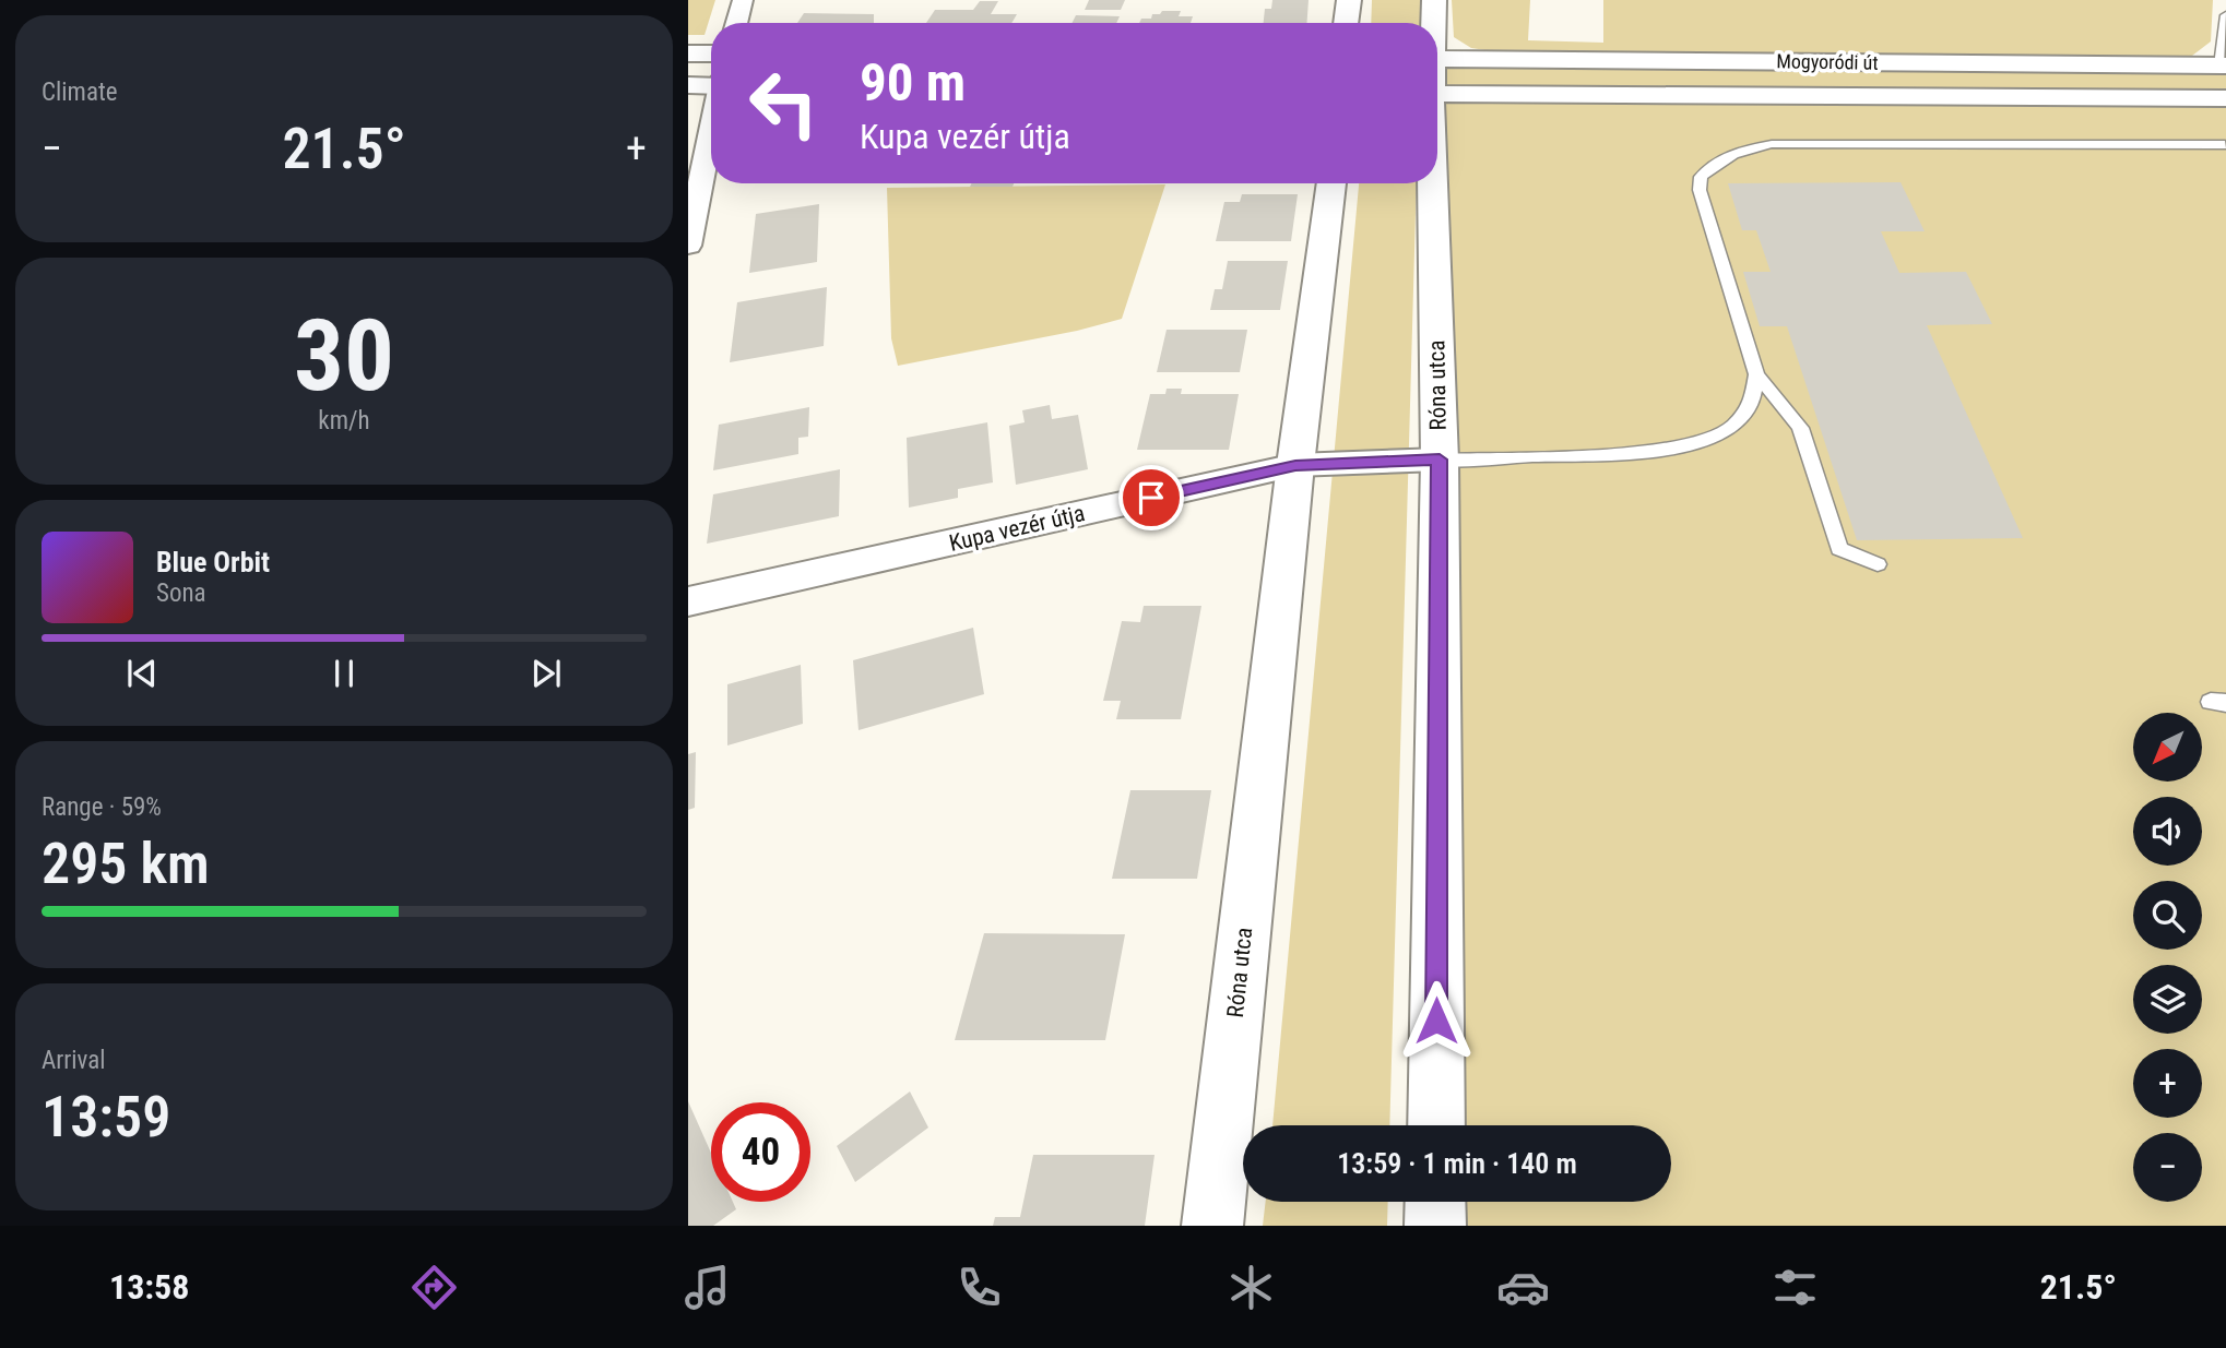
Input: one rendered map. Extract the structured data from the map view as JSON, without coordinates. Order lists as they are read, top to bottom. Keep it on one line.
{"streets":{"street":["Mogyoródi út","Róna utca","Kupa vezér útja"]},"crossings":[["Róna utca","Kupa vezér útja"]],"north":"bottom left","page":{"tile":["Climate",["30","km/h"],["Range · 59%","295 km"],["Arrival","13:59"]],"turn":["90 m","Kupa vezér útja"],"heat":["−","21.5°","+"],"song":["Blue Orbit","Sona"],"map_buttons":["+","−"],"limit":"40","trip":"13:59 · 1 min · 140 m","tabs":["13:58","21.5°"]}}
